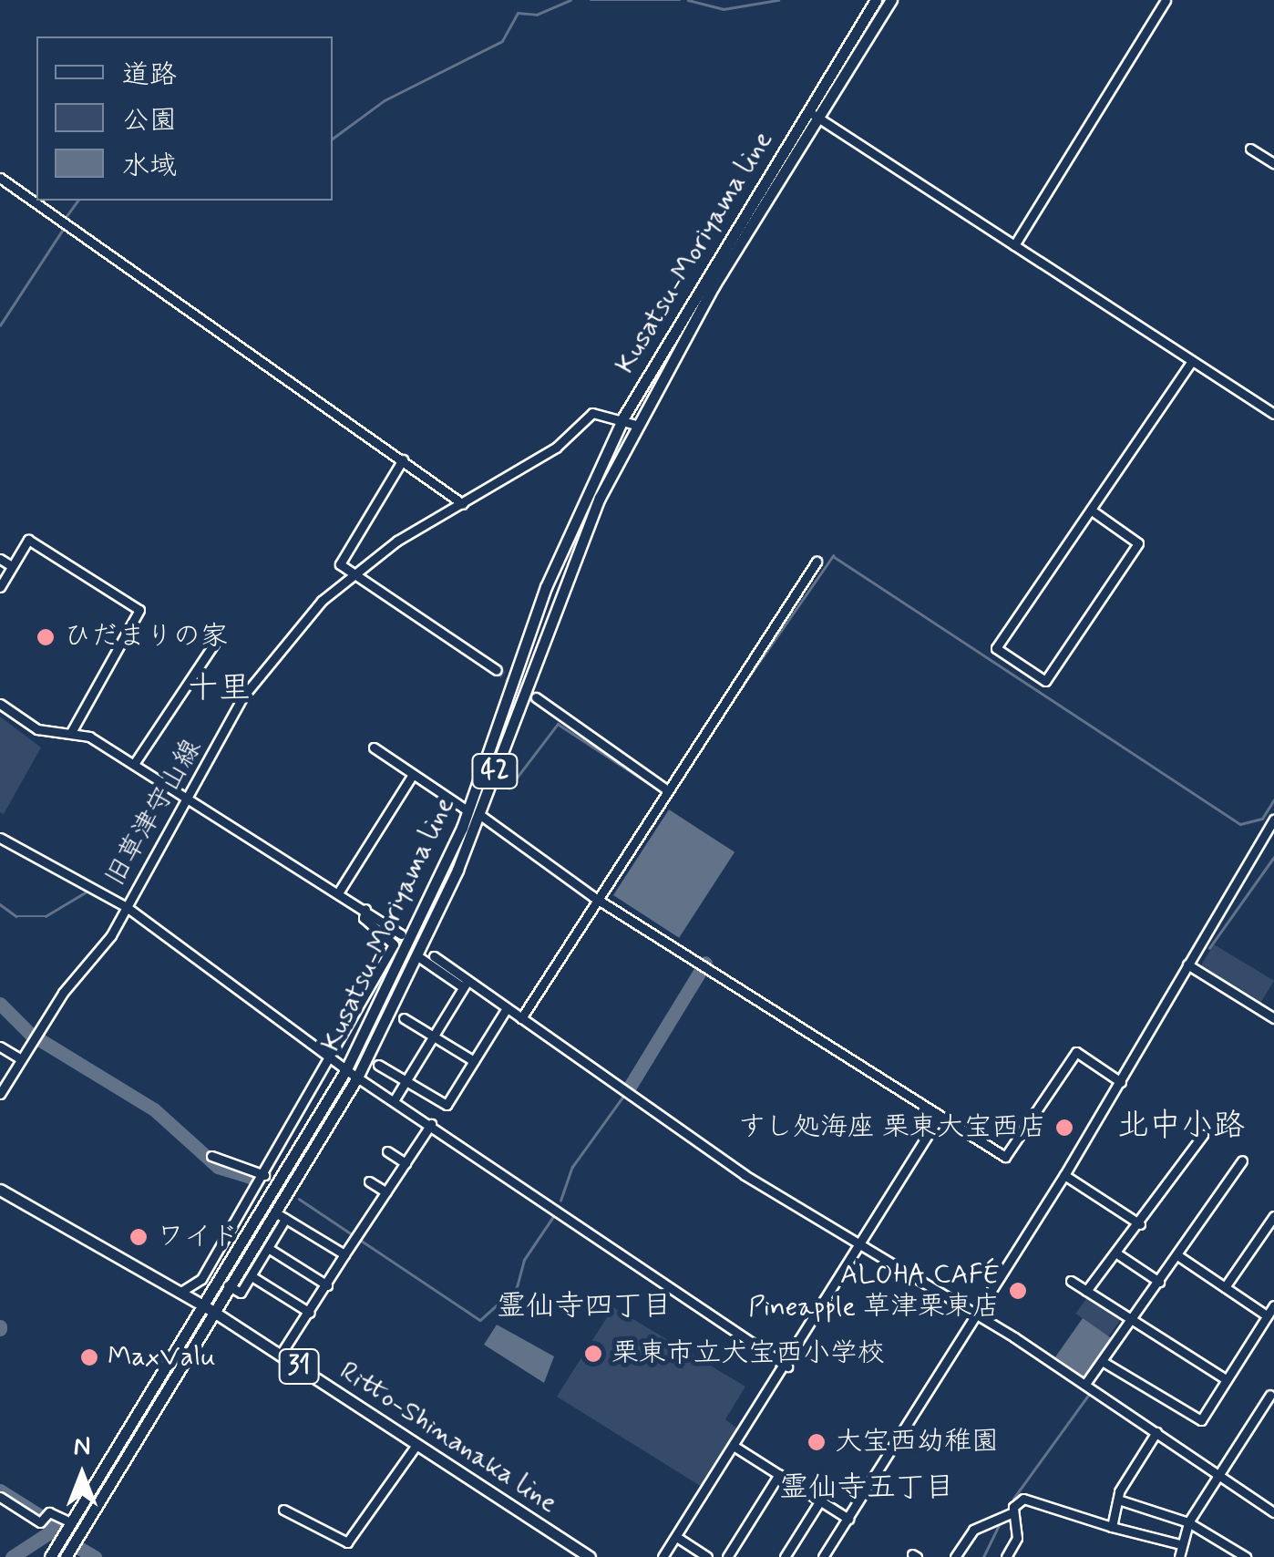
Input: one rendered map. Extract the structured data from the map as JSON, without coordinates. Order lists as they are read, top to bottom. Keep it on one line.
{"streets":{"main road":["Kusatsu-Moriyama line","42","31","Ritto-Shinanaka line"],"street":["旧草津守山線"]},"crossings":[["Kusatsu-Moriyama line","旧草津守山線"],["Kusatsu-Moriyama line","Ritto-Shinanaka line"]],"districts":["十里","北中小路","霊仙寺四丁目","霊仙寺五丁目"],"places":["ひだまりの家","すし処海座 栗東大宝西店","ワイド","ALOHA CAFÉ Pineapple 草津栗東店","栗東市立大宝西小学校","MaxValu","大宝西幼稚園"],"legend":["道路","公園","水域"],"north":"top"}
